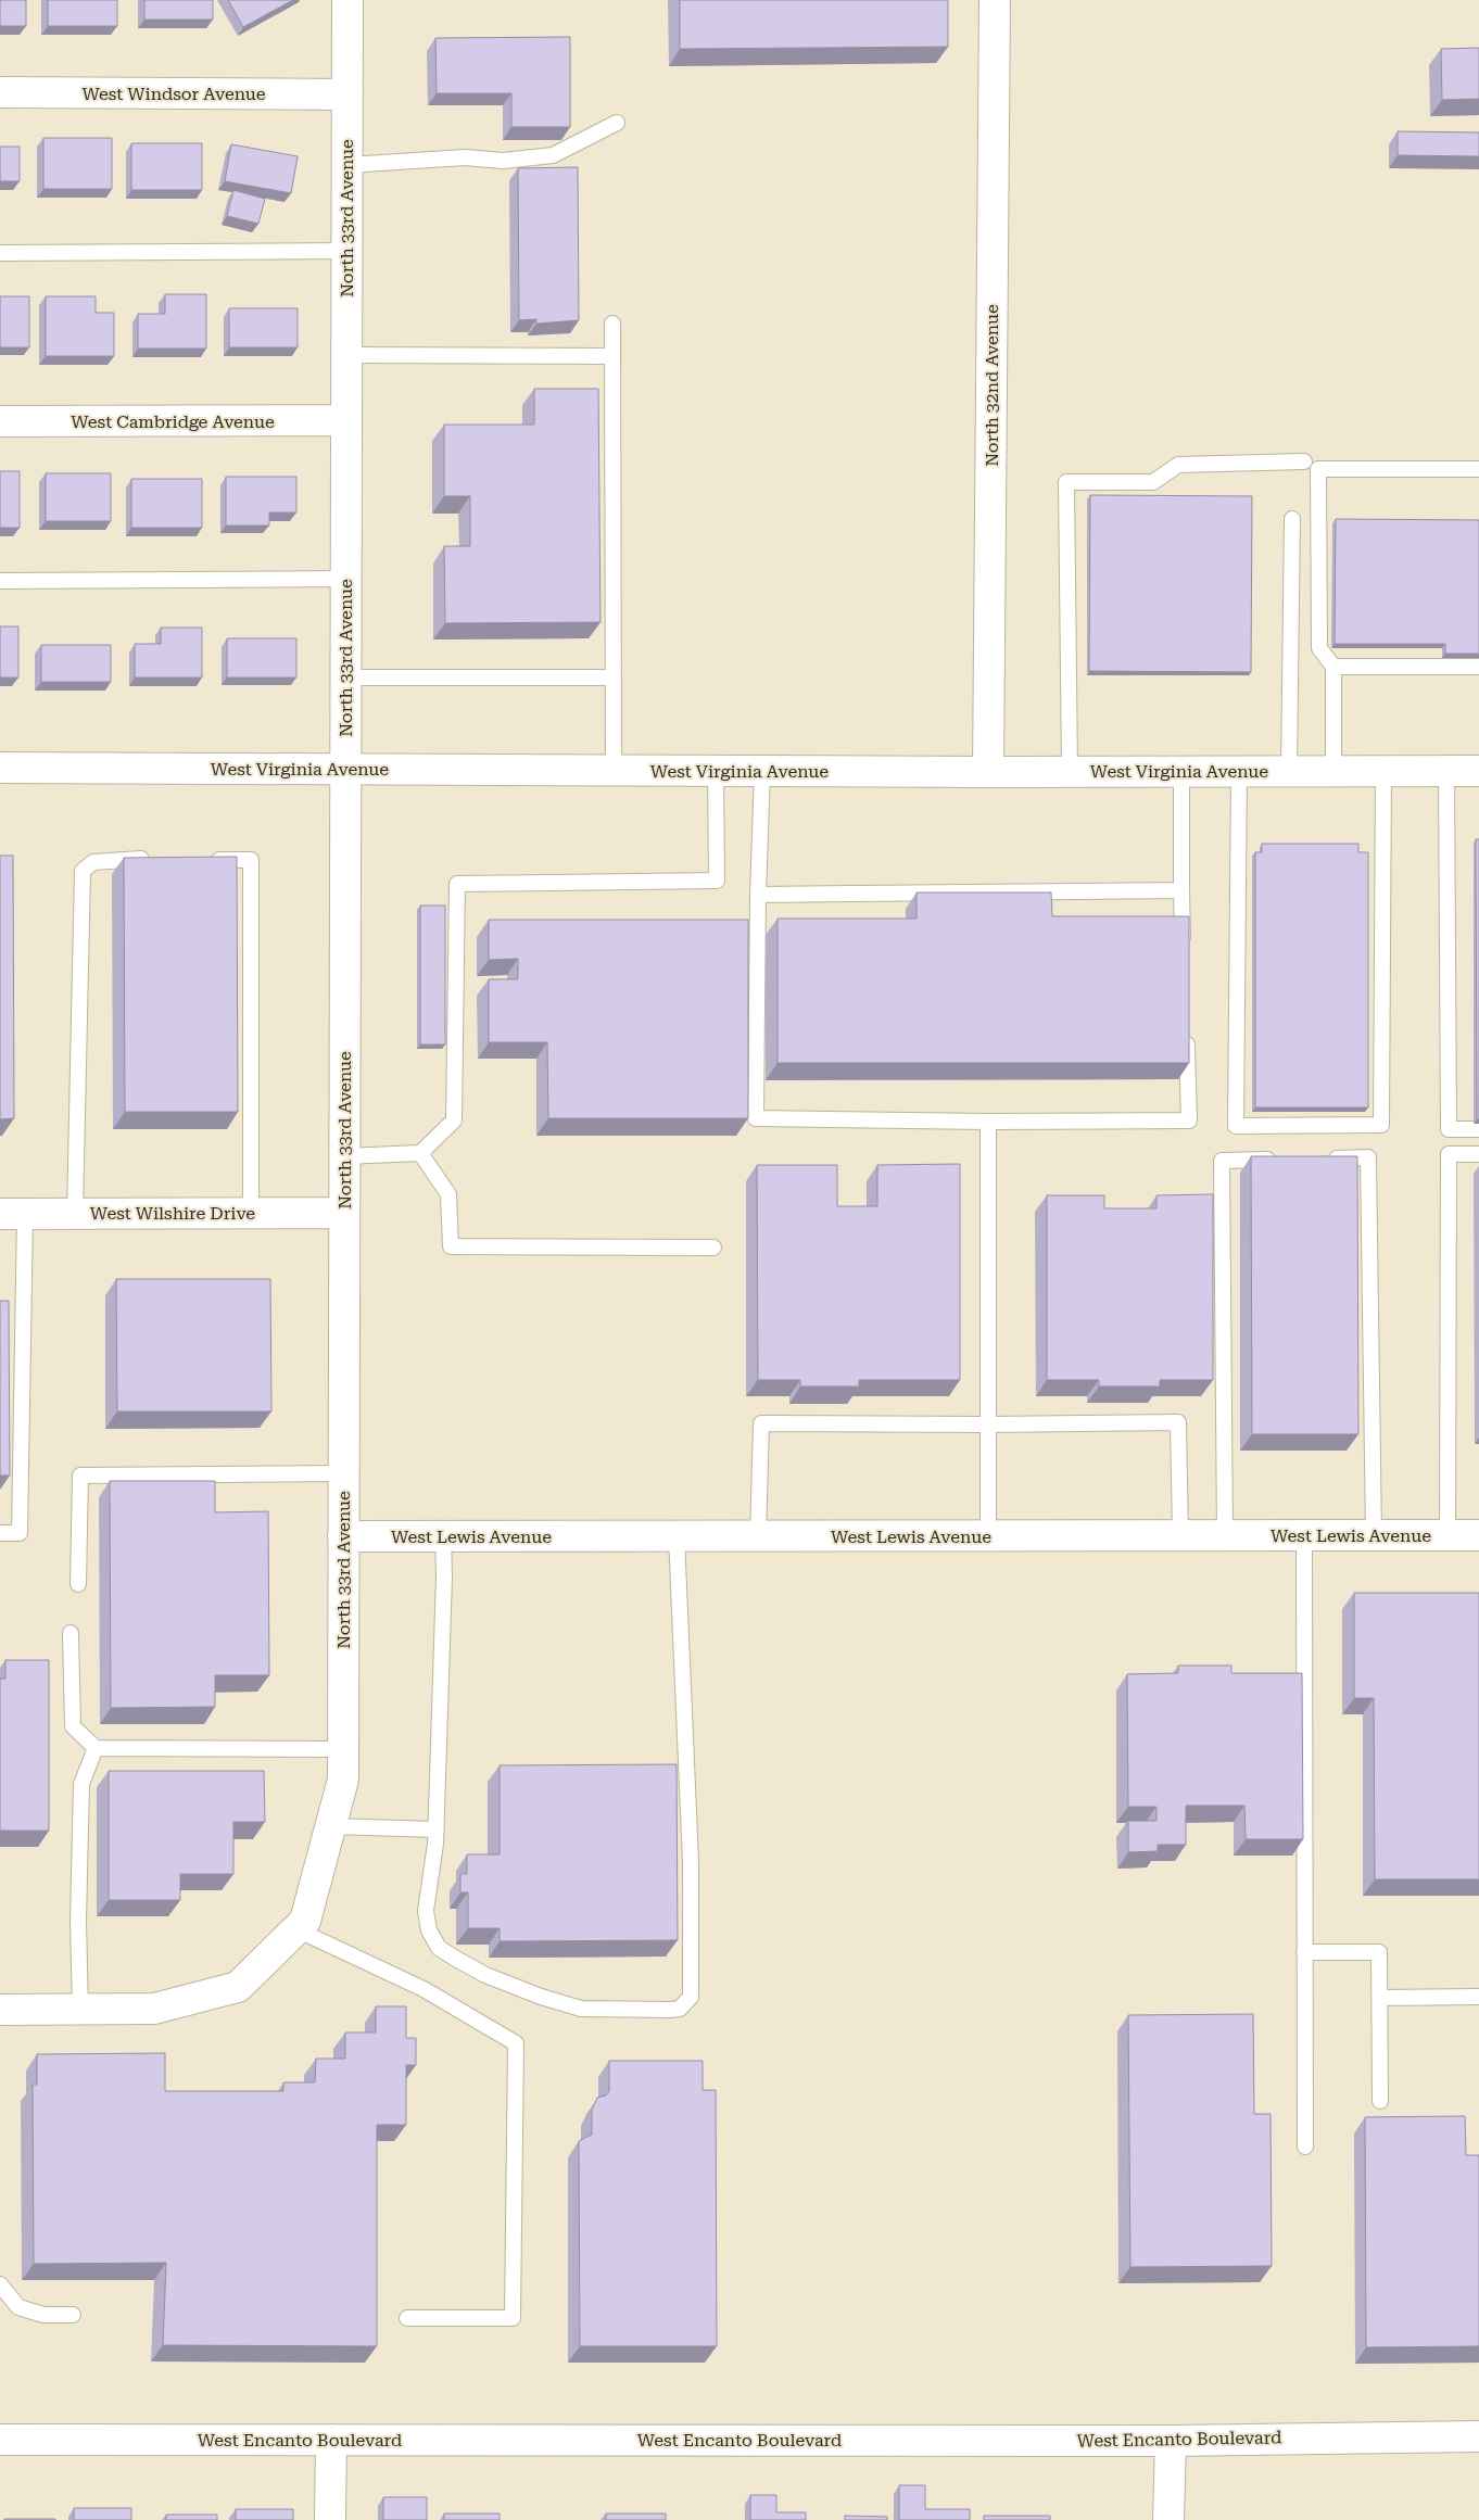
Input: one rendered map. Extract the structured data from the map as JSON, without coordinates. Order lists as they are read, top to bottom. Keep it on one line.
{"streets":{"street":["West Windsor Avenue","North 33rd Avenue","North 32nd Avenue","West Cambridge Avenue","West Virginia Avenue","West Wilshire Drive","West Lewis Avenue","West Encanto Boulevard"]},"crossings":[["West Windsor Avenue","North 33rd Avenue"],["North 33rd Avenue","West Cambridge Avenue"],["North 33rd Avenue","West Virginia Avenue"],["North 33rd Avenue","West Wilshire Drive"],["North 33rd Avenue","West Lewis Avenue"],["North 32nd Avenue","West Virginia Avenue"]]}
